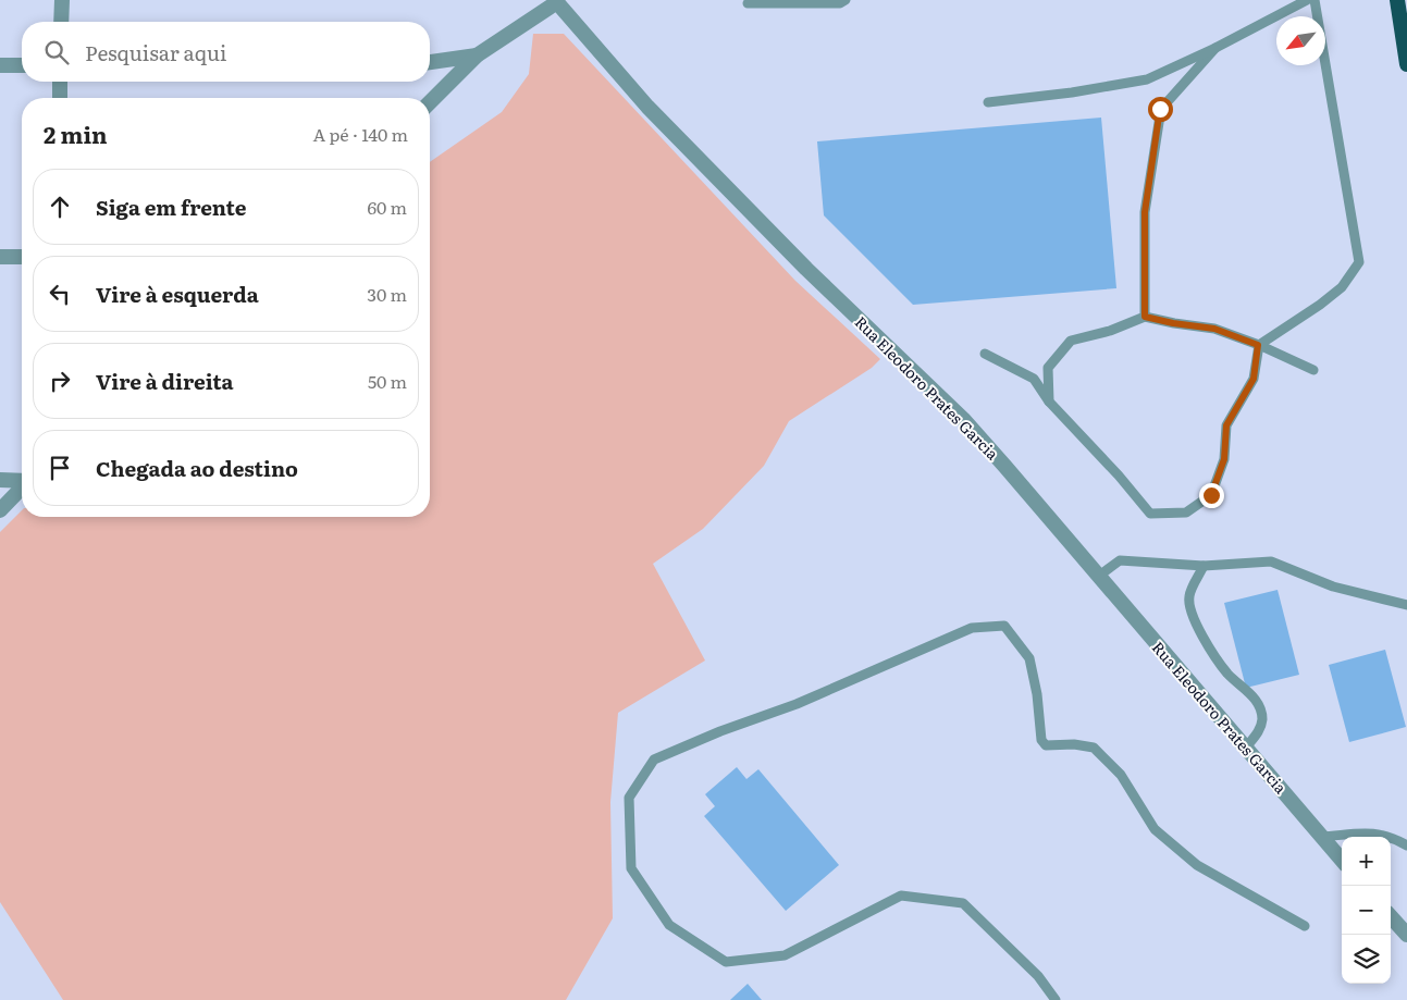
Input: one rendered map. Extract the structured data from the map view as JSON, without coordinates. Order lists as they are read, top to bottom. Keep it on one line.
{"streets":{"street":["Rua Eleodoro Prates Garcia"]},"north":"bottom left","page":{"search":"Pesquisar aqui","heading":["2 min","A pé · 140 m"],"list":[["Siga em frente","60 m"],["Vire à esquerda","30 m"],["Vire à direita","50 m"],"Chegada ao destino"],"map_buttons":["+","−"]}}
